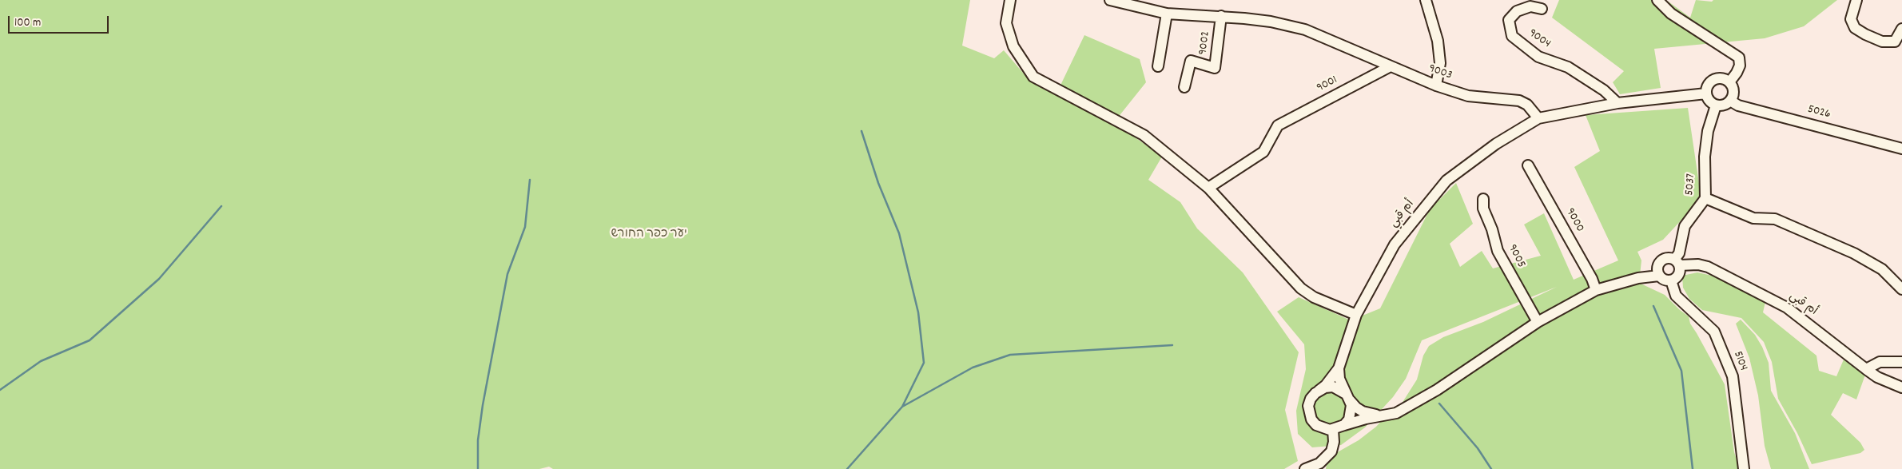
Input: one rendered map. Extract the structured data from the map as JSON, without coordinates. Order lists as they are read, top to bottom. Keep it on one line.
{"streets":{"street":["9004","9002","9003","9001","5026","5037","أم قبي","9000","9005","5104"]},"crossings":[["9002","9003"],["9003","9001"],["9003","أم قبي"],["5026","5037"],["5037","أم قبي"],["5037","5104"],["أم قبي","5104"]],"parks":["יער כפר החורש"],"scale_bar":"100 m"}
